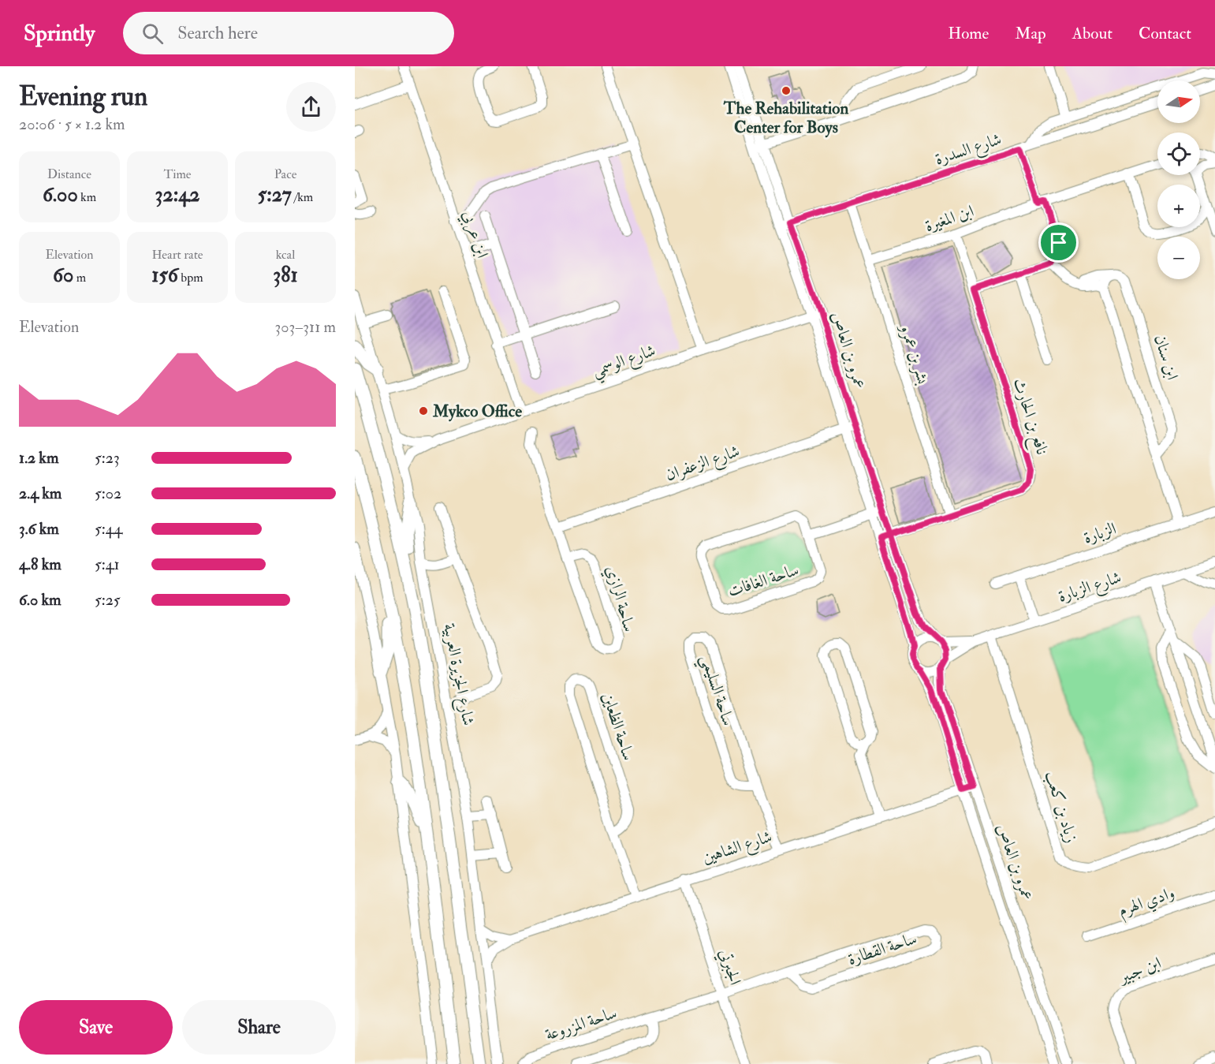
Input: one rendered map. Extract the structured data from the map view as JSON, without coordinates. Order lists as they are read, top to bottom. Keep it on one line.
{"streets":{"main road":["شارع الجزيرة العربية"],"street":["شارع السدرة","ابن المغيرة","ابن عربي","عمرو بن العاص","بشر بن عمرو","ابن سنان","شارع الوسمي","نافع بن الحارث","شارع الزعفران","الزبارة","ساحة الغافات","شارع الزبارة","ساحة الرازي","ساحة السليمي","ساحة الظعاين","زياد بن كعب","شارع الشاهين","وادي الهرم","ساحة القطارة","الجبرتي","ابن جبير","ساحة المزروعة"]},"crossings":[["شارع السدرة","عمرو بن العاص"],["شارع السدرة","بشر بن عمرو"],["ابن المغيرة","بشر بن عمرو"],["ابن المغيرة","نافع بن الحارث"],["ابن عربي","شارع الوسمي"],["عمرو بن العاص","شارع الوسمي"],["عمرو بن العاص","نافع بن الحارث"],["عمرو بن العاص","شارع الزعفران"],["عمرو بن العاص","شارع الزبارة"],["عمرو بن العاص","شارع الشاهين"],["بشر بن عمرو","نافع بن الحارث"],["شارع الوسمي","شارع الجزيرة العربية"],["شارع الزعفران","ساحة الرازي"],["شارع الزبارة","زياد بن كعب"],["شارع الجزيرة العربية","شارع الشاهين"],["ساحة السليمي","شارع الشاهين"],["ساحة الظعاين","شارع الشاهين"],["شارع الشاهين","الجبرتي"],["ساحة القطارة","الجبرتي"],["ساحة القطارة","ساحة المزروعة"],["الجبرتي","ساحة المزروعة"]],"places":["The Rehabilitation Center for Boys","Mykco Office"],"north":"right","page":{"header":"Sprintly","search":"Search here","nav":["Home","Map","About","Contact"],"heading":["Evening run","20:06 · 5 × 1.2 km"],"map_buttons":["+","−"],"stats":[["Distance","6.00 km"],["Time","32:42"],["Pace","5:27 /km"],["Elevation","60 m"],["Heart rate","156 bpm"],["kcal","381"]],"chart":["Elevation","303–311 m"],"list":[{"name":"1.2 km","note":"5:23"},{"name":"2.4 km","note":"5:02"},{"name":"3.6 km","note":"5:44"},{"name":"4.8 km","note":"5:41"},{"name":"6.0 km","note":"5:25"}],"buttons":["Save","Share"]}}
